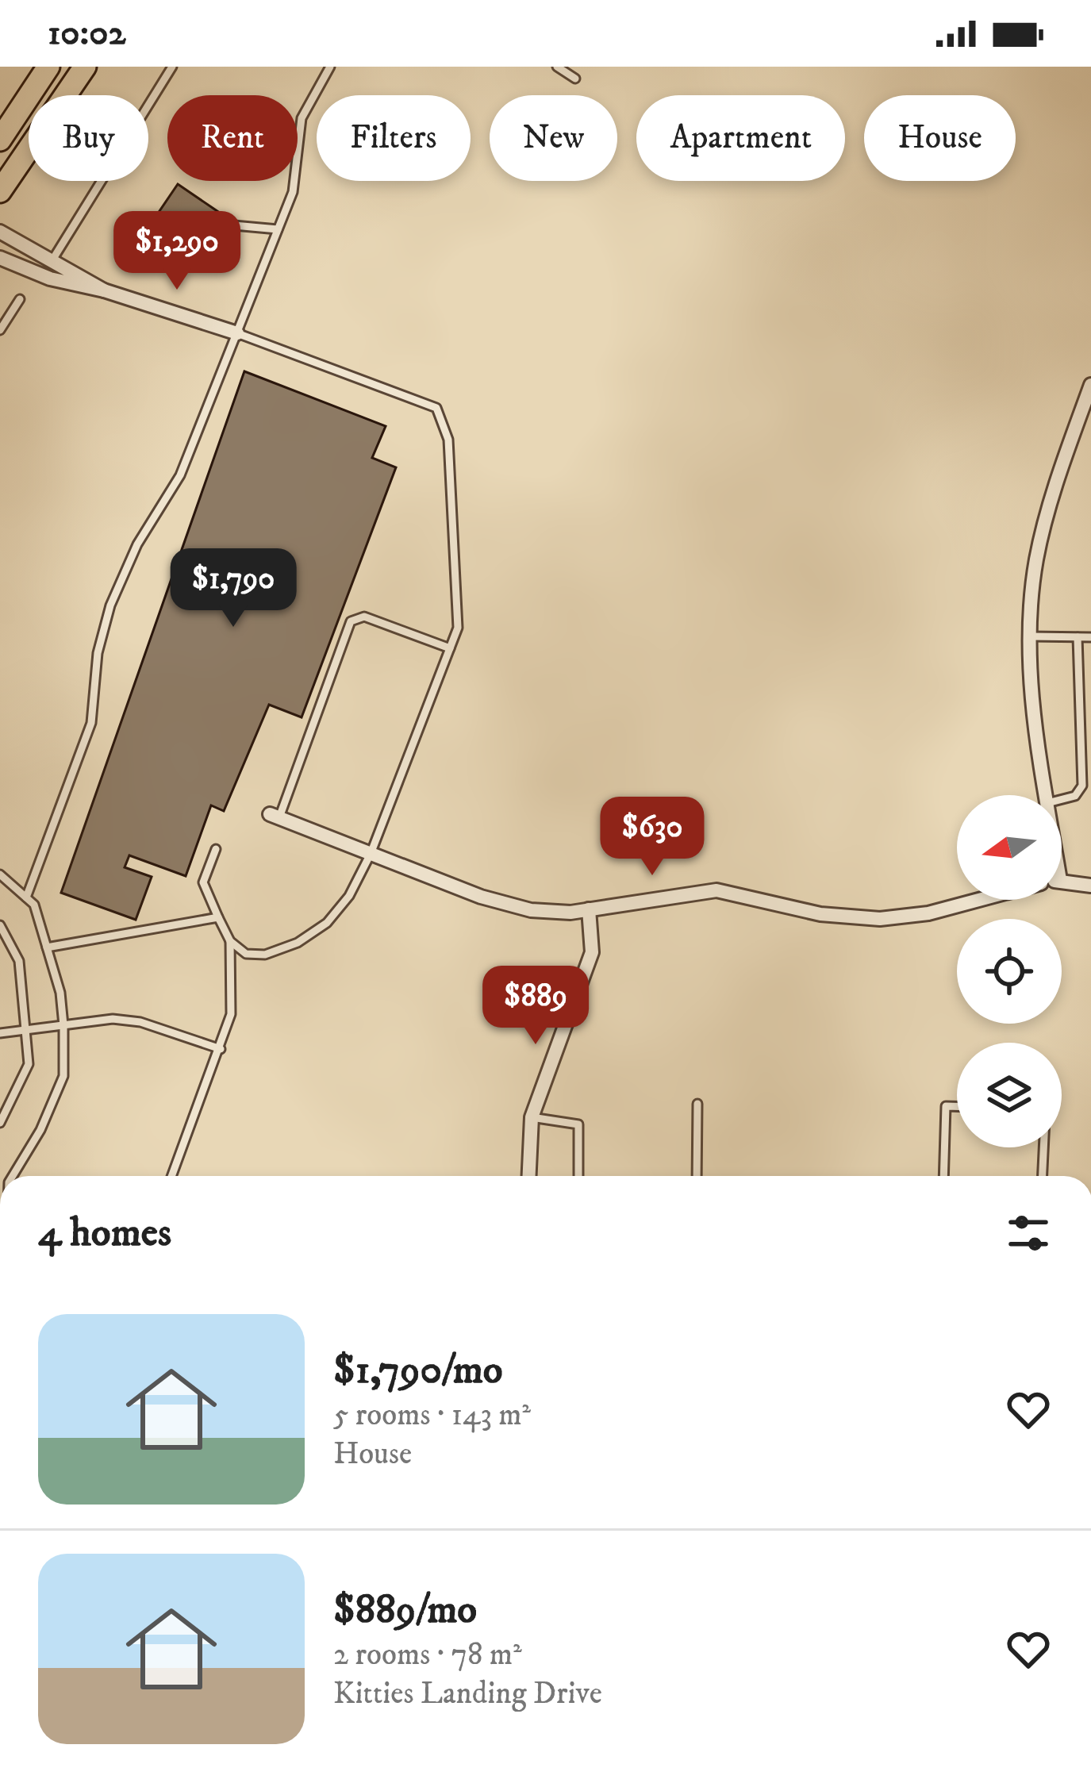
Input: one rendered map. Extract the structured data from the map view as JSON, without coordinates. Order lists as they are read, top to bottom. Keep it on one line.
{"north":"left","page":{"status":"10:02","chip":["Buy","Rent","Filters","New","Apartment","House"],"price":["$1,290","$1,790","$630","$889"],"heading":"4 homes","list":[{"name":"$1,790/mo","note":"5 rooms · 143 m² · House"},{"name":"$889/mo","note":"2 rooms · 78 m² · Kitties Landing Drive"}]}}
